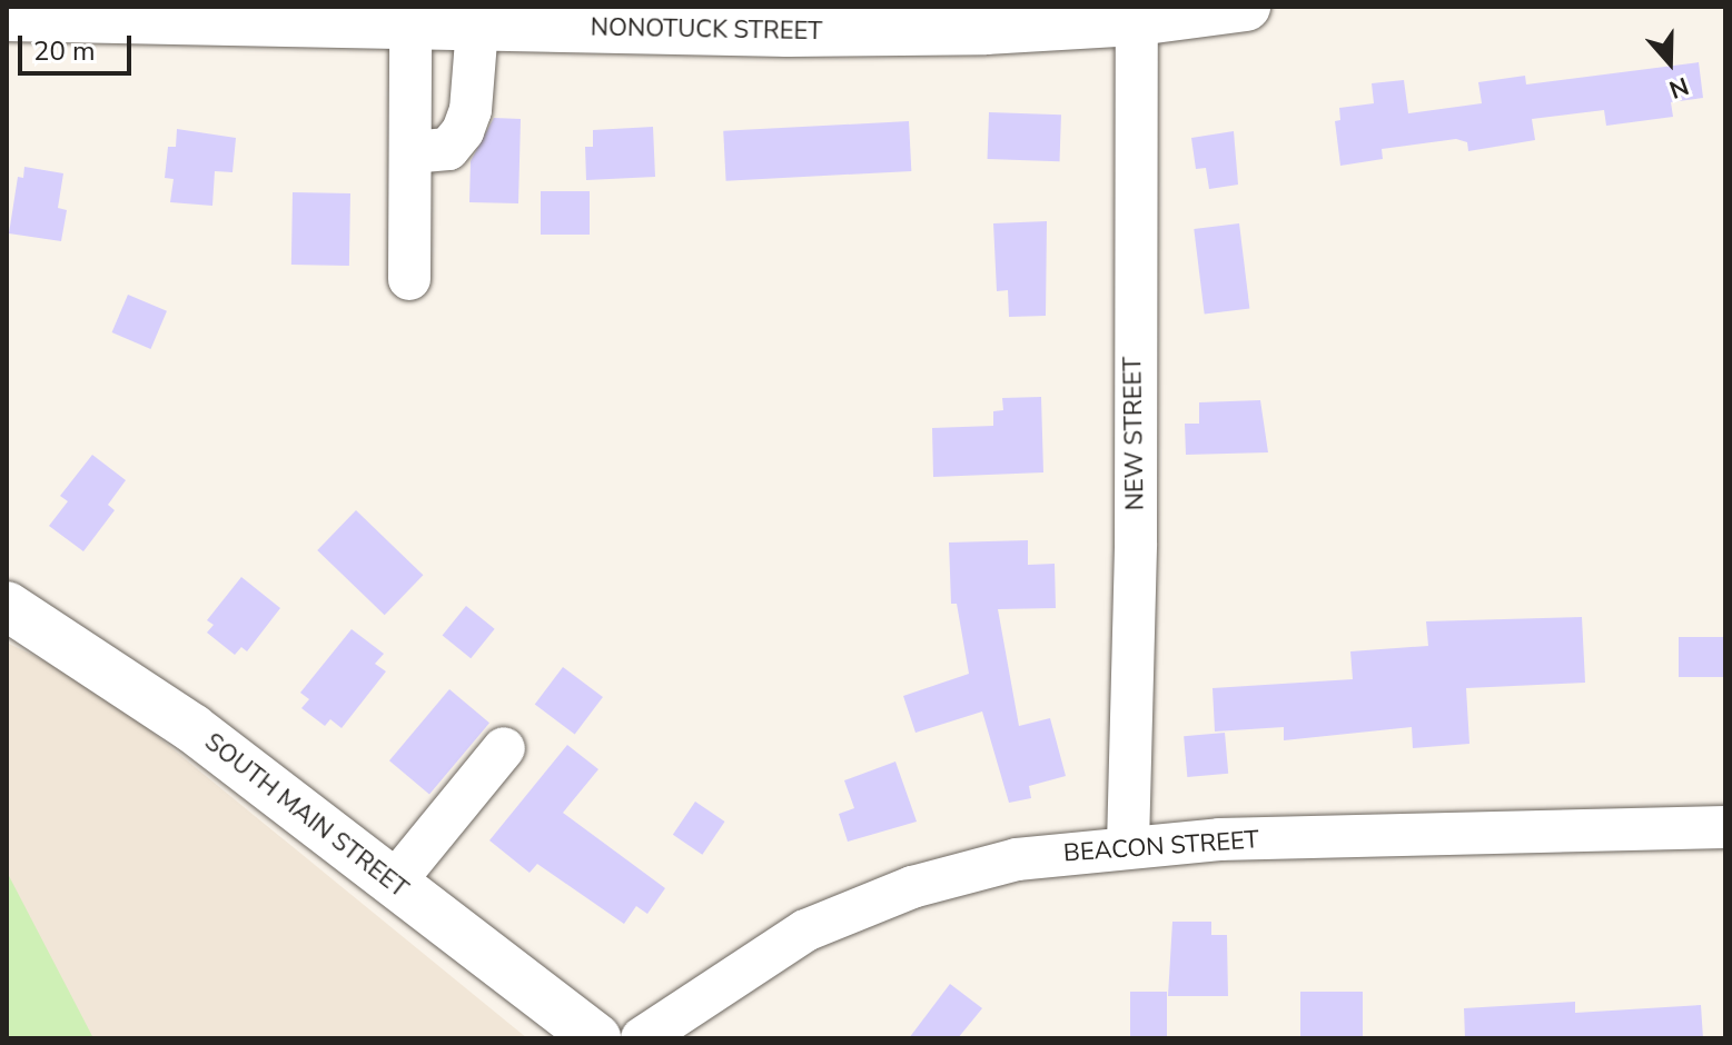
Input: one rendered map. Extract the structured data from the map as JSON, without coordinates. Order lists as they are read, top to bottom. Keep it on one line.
{"streets":{"main road":["NONOTUCK STREET","SOUTH MAIN STREET"],"street":["NEW STREET","BEACON STREET"]},"crossings":[["NONOTUCK STREET","NEW STREET"],["NEW STREET","BEACON STREET"]],"scale_bar":"20 m","north":"bottom"}
